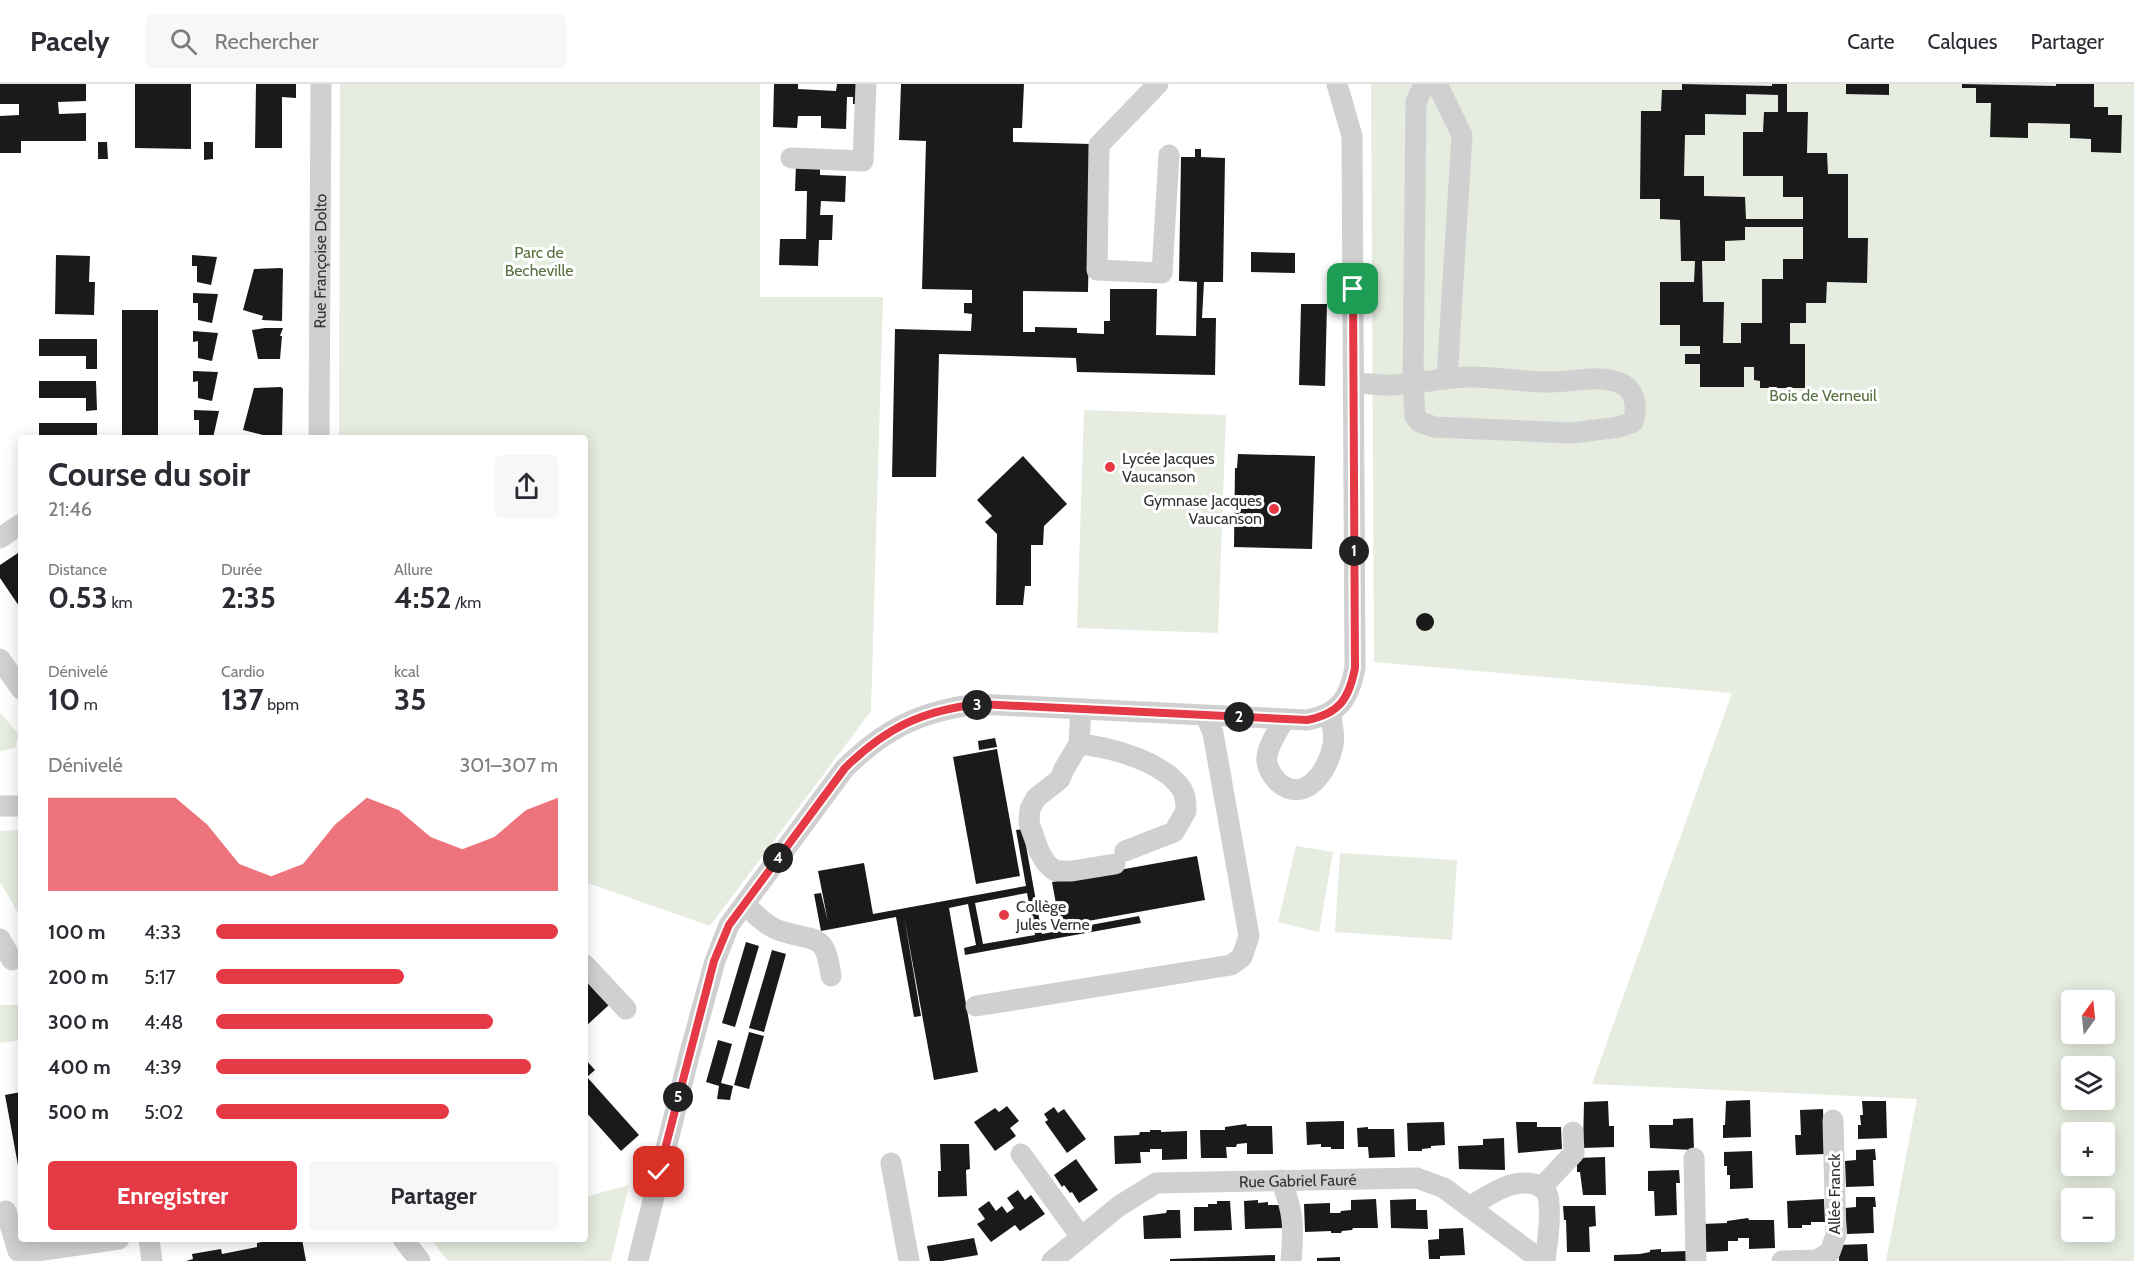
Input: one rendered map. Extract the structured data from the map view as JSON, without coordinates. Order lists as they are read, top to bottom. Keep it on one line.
{"streets":{"street":["Rue Françoise Dolto","Rue Gabriel Fauré","Allée Franck"]},"parks":["Parc de Becheville","Bois de Verneuil"],"places":["Lycée Jacques Vaucanson","Gymnase Jacques Vaucanson","Collège Jules Verne"],"north":"top","page":{"header":"Pacely","search":"Rechercher","nav":["Carte","Calques","Partager"],"heading":["Course du soir","21:46"],"pins":["1","3","2","4","5"],"stats":[["Distance","0.53 km"],["Durée","2:35"],["Allure","4:52 /km"],["Dénivelé","10 m"],["Cardio","137 bpm"],["kcal","35"]],"chart":["Dénivelé","301–307 m"],"list":[{"name":"100 m","note":"4:33"},{"name":"200 m","note":"5:17"},{"name":"300 m","note":"4:48"},{"name":"400 m","note":"4:39"},{"name":"500 m","note":"5:02"}],"map_buttons":["+","−"],"buttons":["Enregistrer","Partager"]}}
